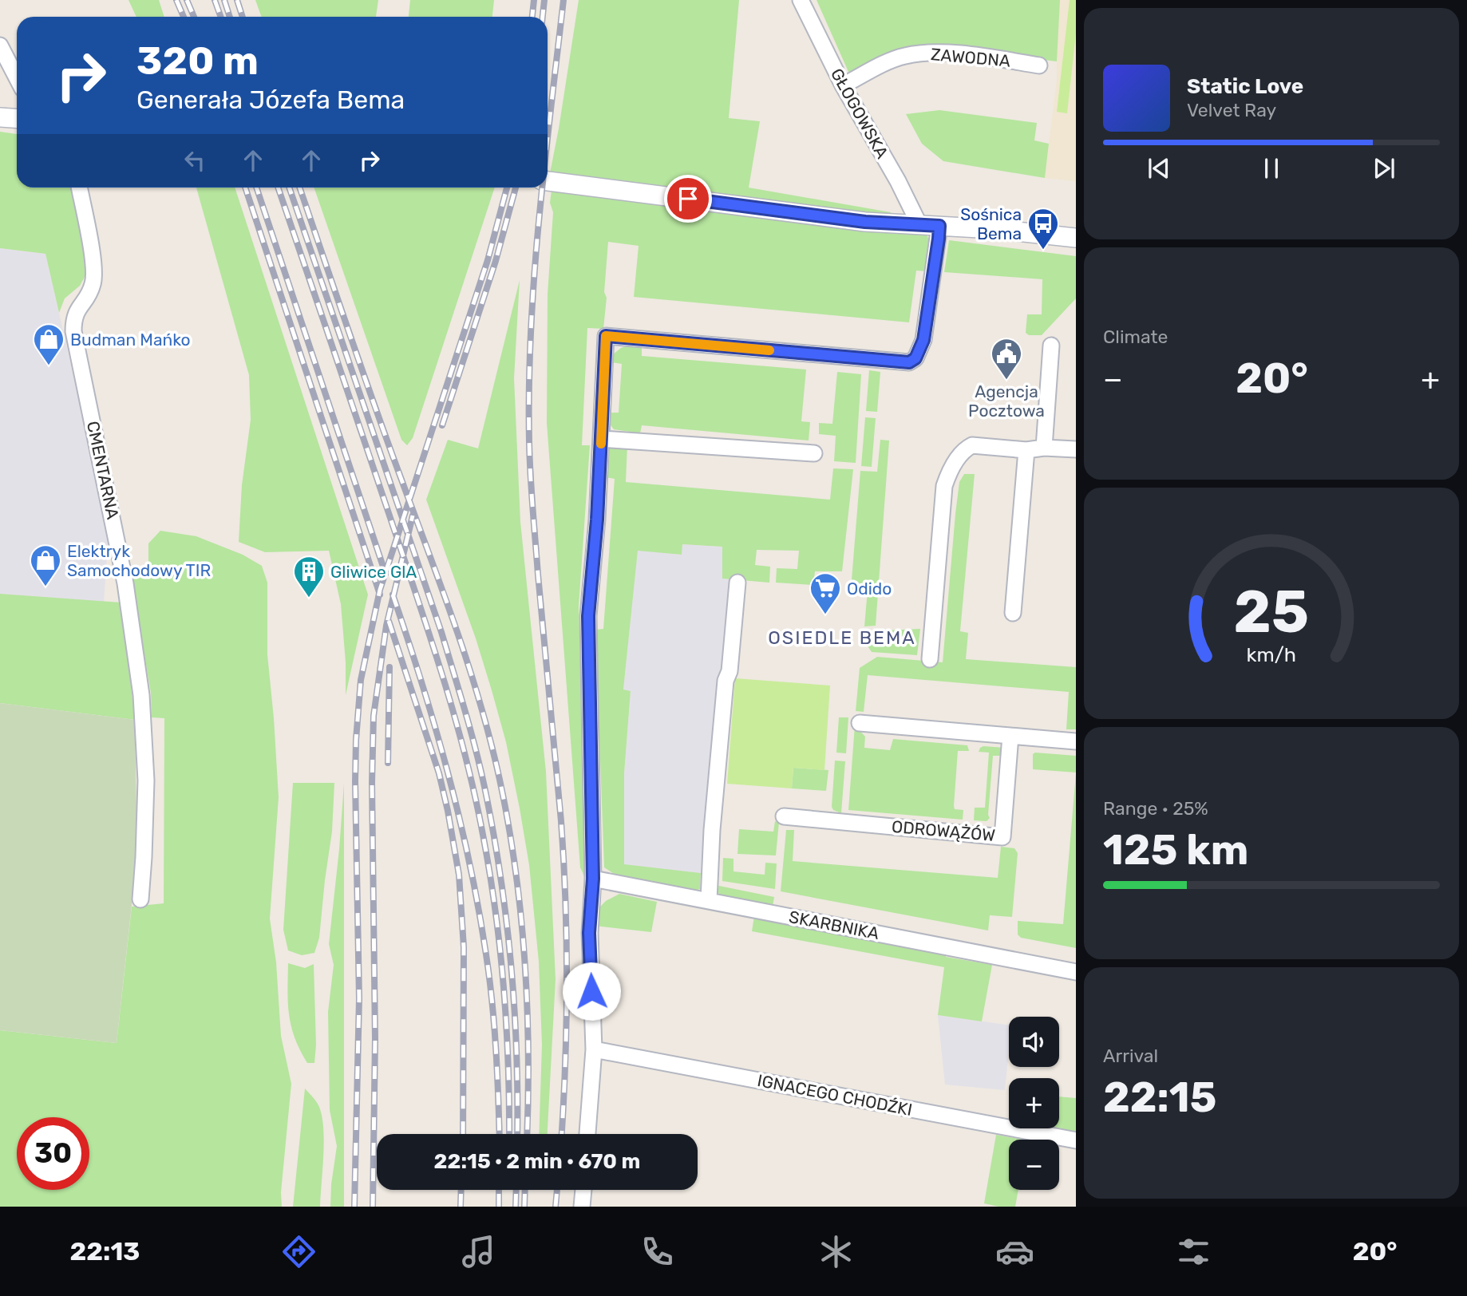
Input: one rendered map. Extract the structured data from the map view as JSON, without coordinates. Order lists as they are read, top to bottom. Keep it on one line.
{"streets":{"street":["ZAWODNA","GŁOGOWSKA","CMENTARNA","ODROWĄŻÓW","SKARBNIKA","IGNACEGO CHODŹKI"]},"crossings":[["ZAWODNA","GŁOGOWSKA"]],"districts":["OSIEDLE BEMA"],"places":{"bus stop":["Sośnica Bema"],"shop":["Budman Mańko","Elektryk Samochodowy TIR"],"public building":["Agencja Pocztowa"],"building":["Gliwice GlA"],"supermarket":["Odido"]},"page":{"turn":["320 m","Generała Józefa Bema"],"song":["Static Love","Velvet Ray"],"tile":["Climate",["Range · 25%","125 km"],["Arrival","22:15"]],"heat":["−","20°","+"],"map_buttons":["+","−"],"limit":"30","trip":"22:15 · 2 min · 670 m","tabs":["22:13","20°"],"gauge":["25","km/h"]}}
